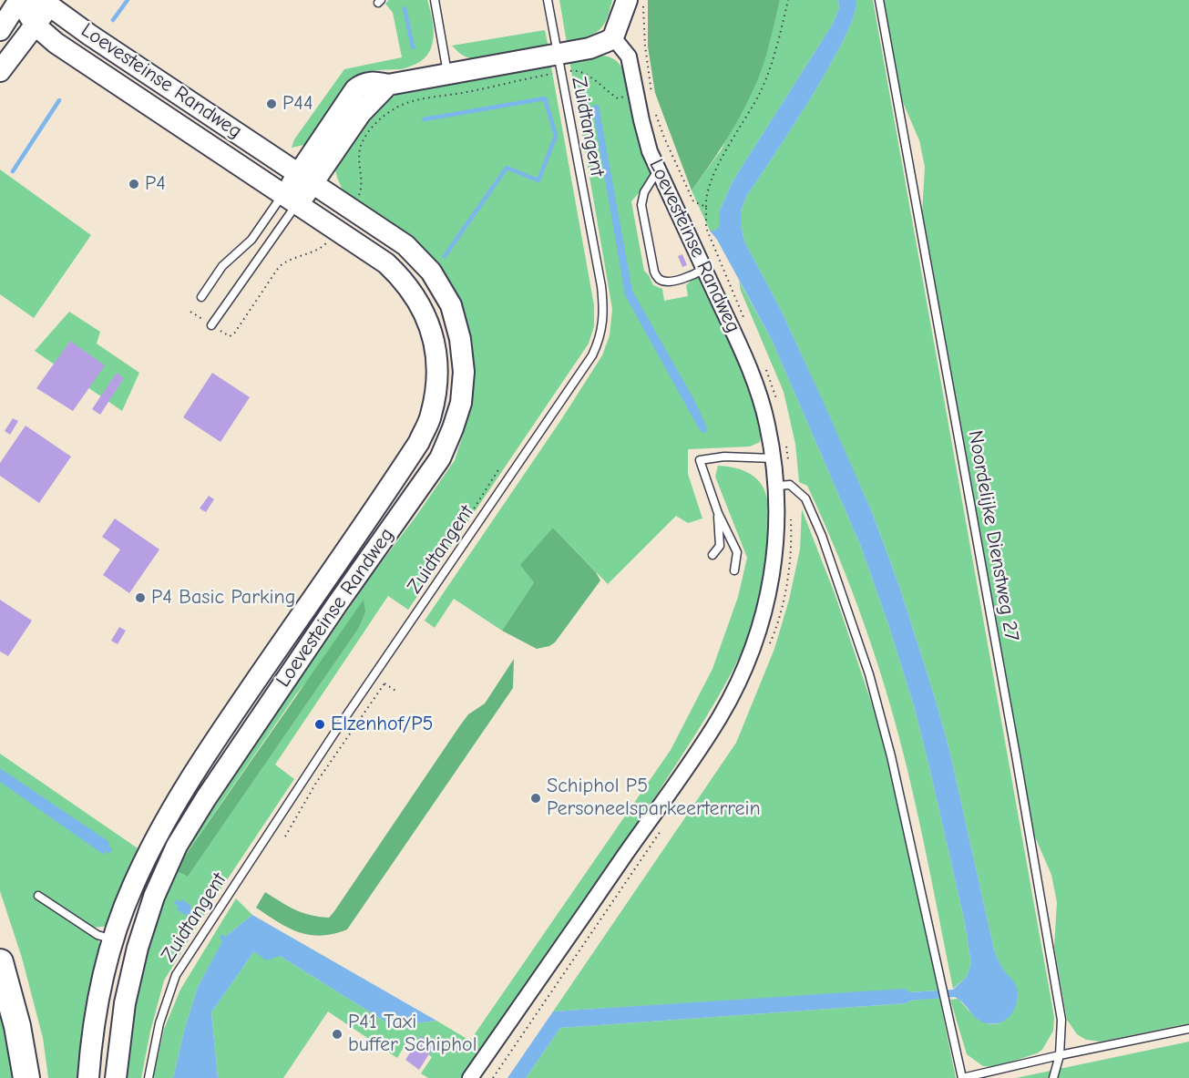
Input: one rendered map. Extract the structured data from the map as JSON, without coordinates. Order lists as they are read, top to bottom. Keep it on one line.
{"streets":{"street":["Loevesteinse Randweg"],"lane":["Zuidtangent","Noordelijke Dienstweg 27"]},"places":["P44","P4","P4 Basic Parking","Elzenhof/P5","Schiphol P5 Personeelsparkeerterrein","P41 Taxi buffer Schiphol"]}
